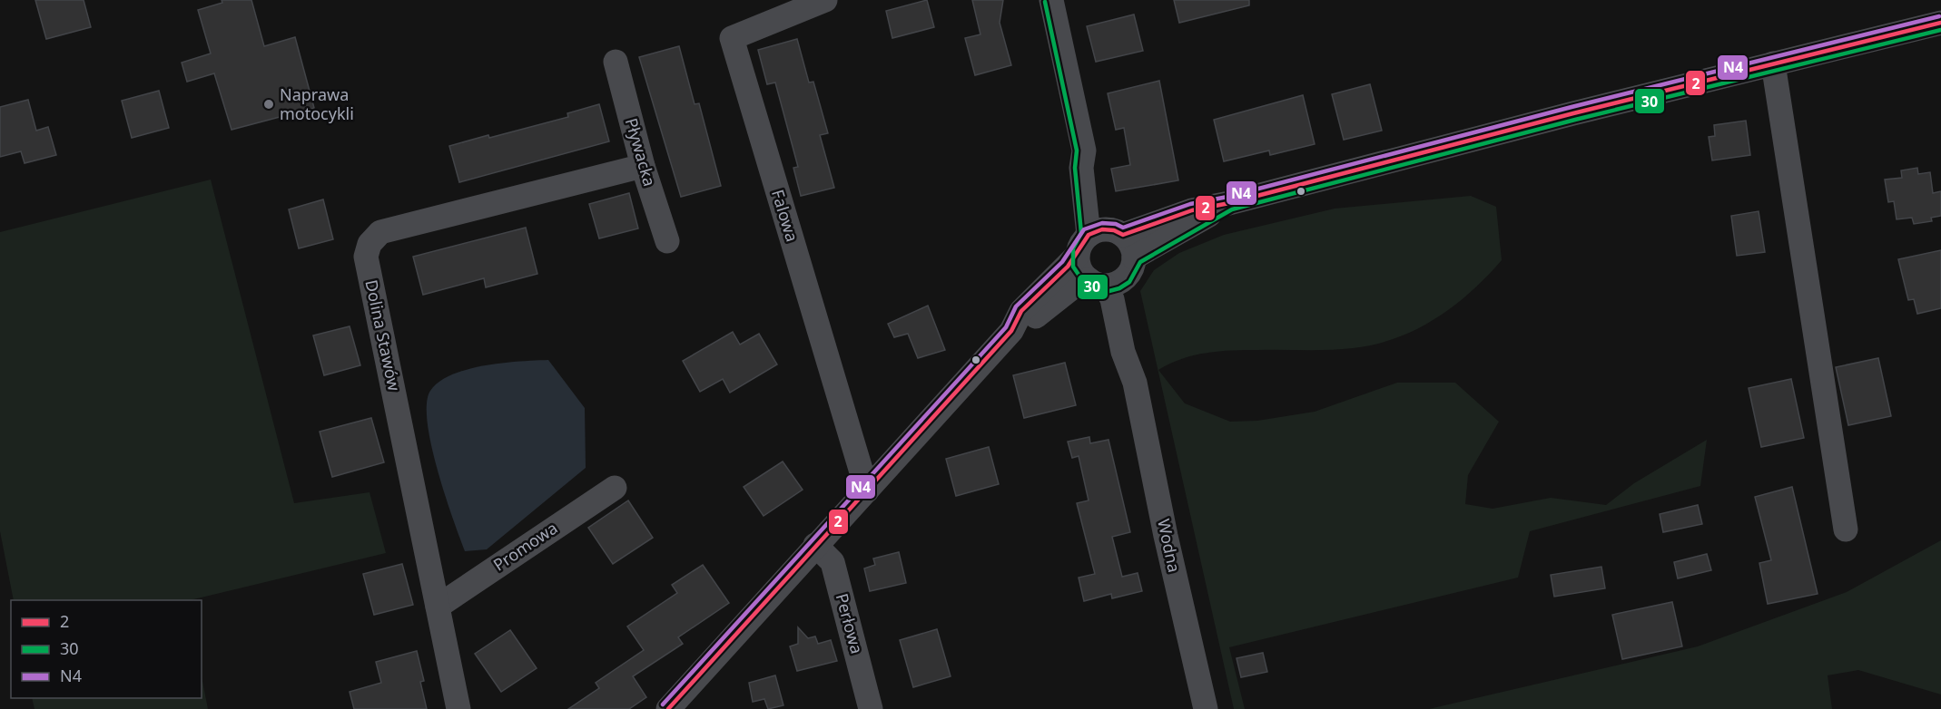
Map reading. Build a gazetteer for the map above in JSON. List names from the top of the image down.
{
  "streets": {
    "street": [
      "Pływacka",
      "Falowa",
      "Dolina Stawów",
      "Wodna",
      "Promowa",
      "Perłowa"
    ]
  },
  "crossings": [
    ["Pływacka", "Dolina Stawów"],
    ["Dolina Stawów", "Promowa"]
  ],
  "places": ["Naprawa motocykli"],
  "lines": ["transit line 30", "transit line N4", "transit line 2"],
  "legend": ["2", "30", "N4"]
}
